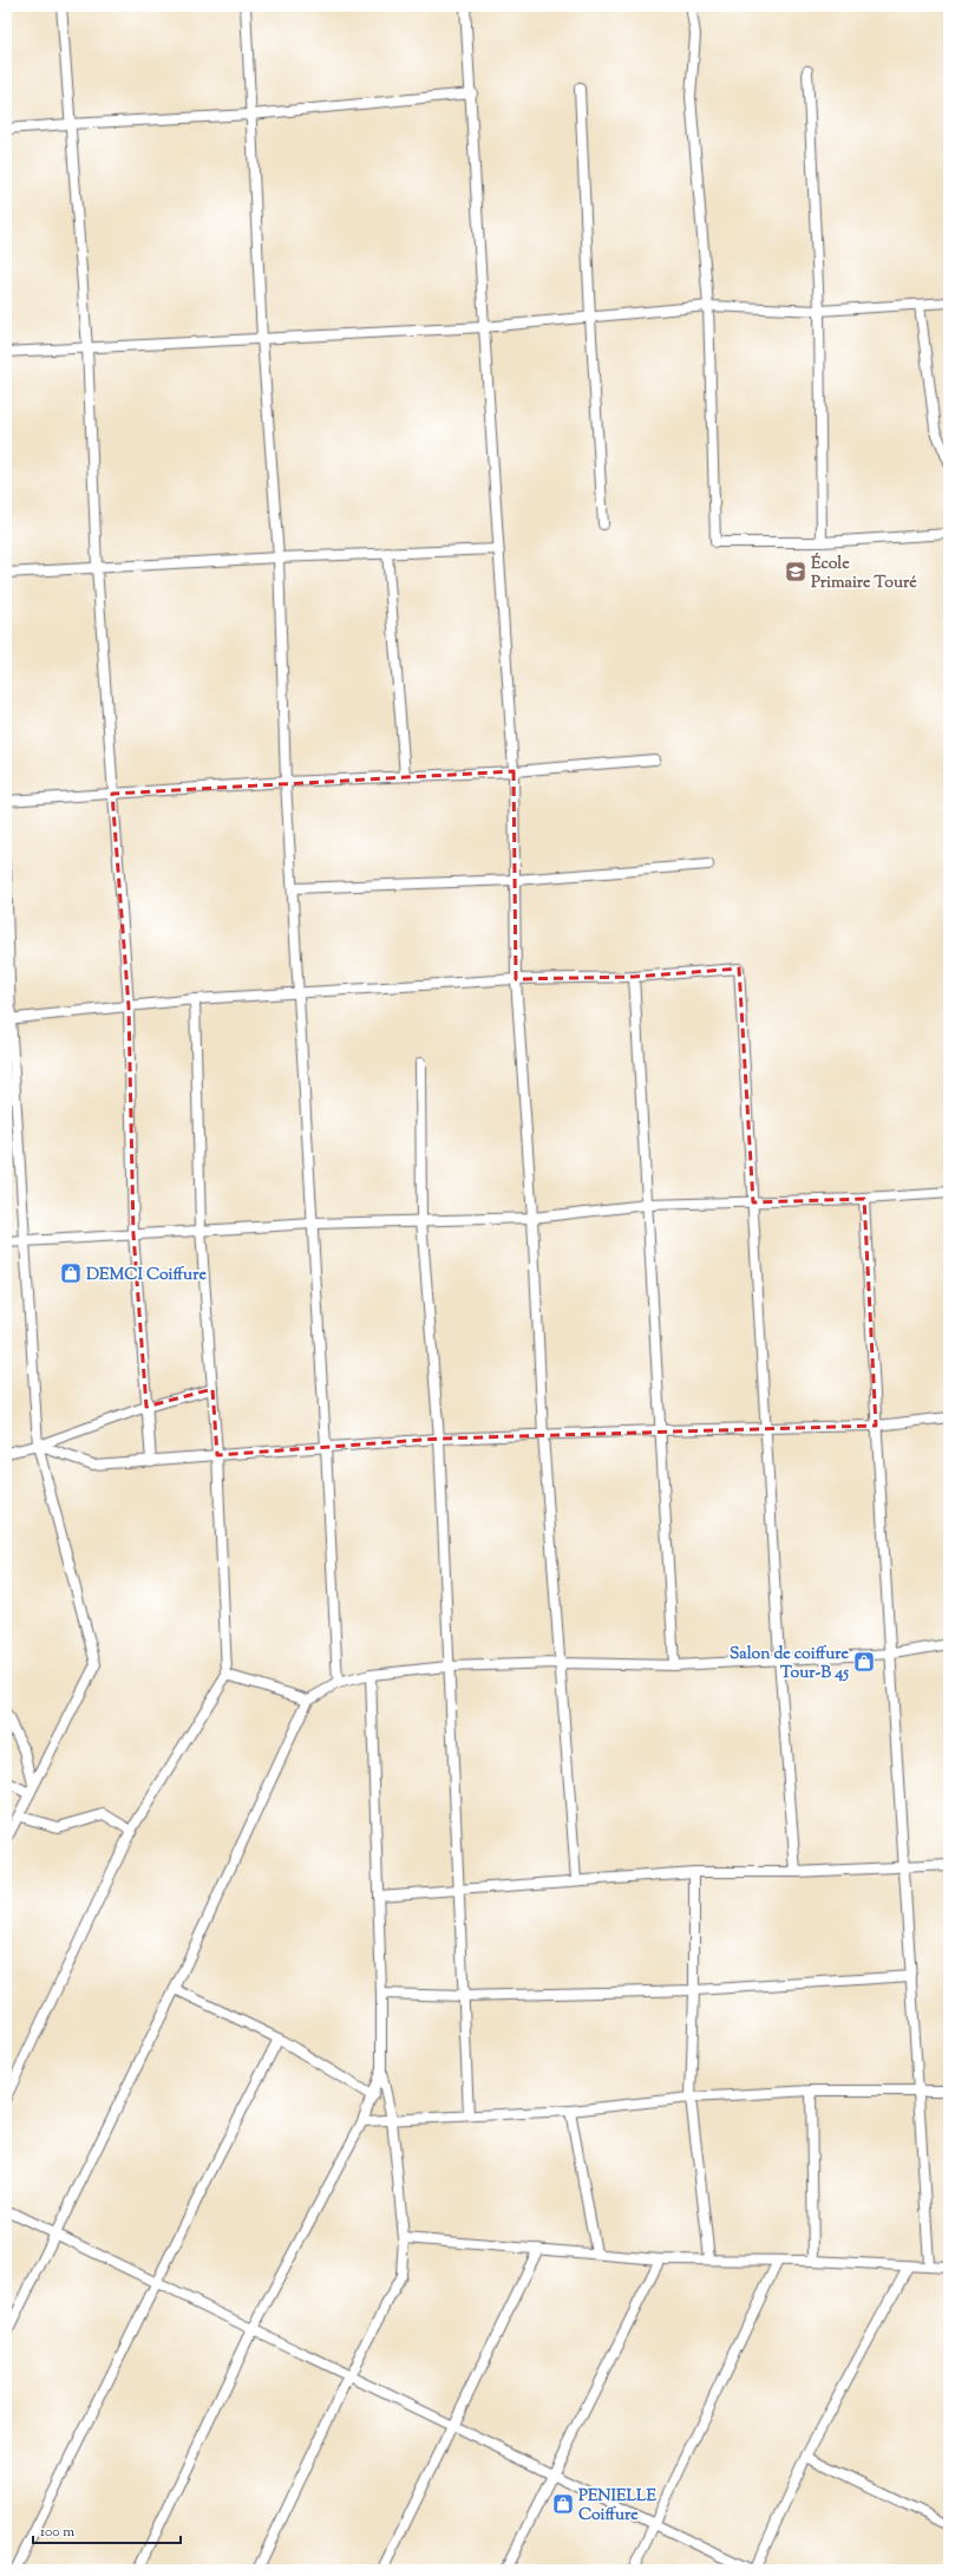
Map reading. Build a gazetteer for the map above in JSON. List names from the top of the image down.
{
  "places": {
    "school or university": ["École Primaire Touré"],
    "shop": ["DEMCI Coiffure", "Salon de coiffure Tour-B 45", "PENIELLE Coiffure"]
  },
  "scale_bar": "100 m"
}
